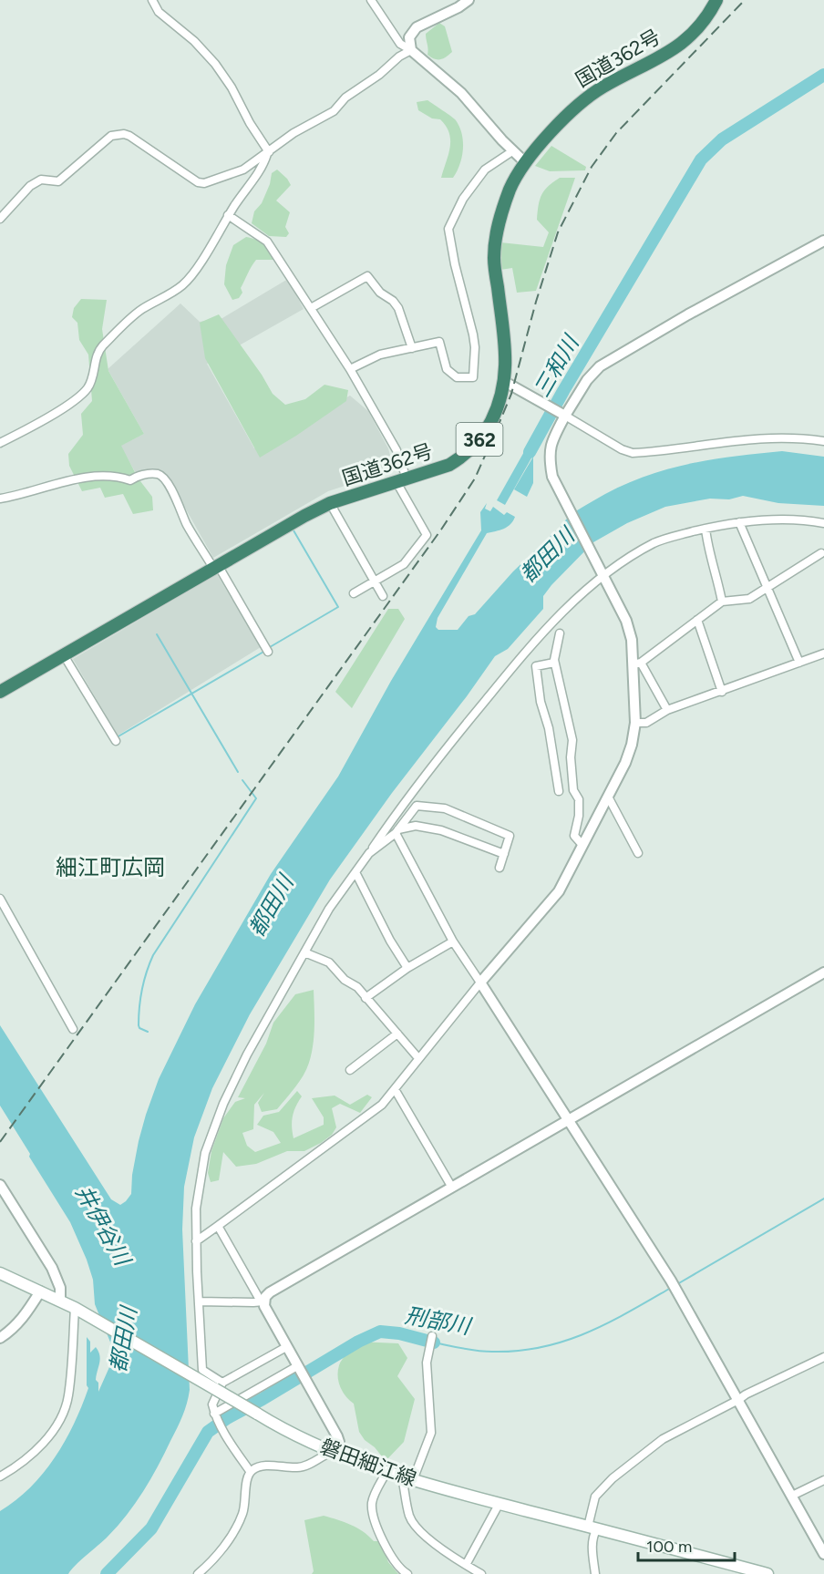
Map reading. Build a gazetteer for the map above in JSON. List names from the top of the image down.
{
  "streets": {
    "highway": ["国道362号", "362"],
    "main road": ["磐田細江線"]
  },
  "districts": ["細江町広岡"],
  "water": [
    "三和川",
    "都田川",
    "井伊谷川",
    "刑部川"
  ],
  "scale_bar": "100 m"
}
